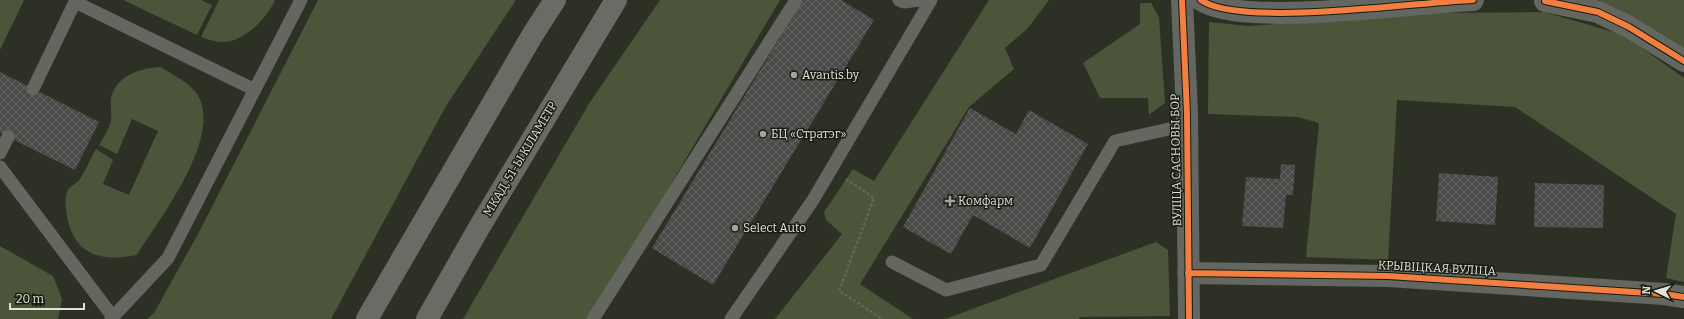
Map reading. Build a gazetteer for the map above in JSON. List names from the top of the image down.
{
  "streets": {
    "highway": ["МКАД, 51-Ы КІЛАМЕТР"],
    "street": ["ВУЛІЦА САСНОВЫ БОР", "КРЫВІЦКАЯ ВУЛІЦА"]
  },
  "crossings": [
    ["ВУЛІЦА САСНОВЫ БОР", "КРЫВІЦКАЯ ВУЛІЦА"]
  ],
  "places": {
    "other": ["Avantis.by", "БЦ «Стратэг»", "Select Auto"],
    "health": ["Комфарм"]
  },
  "scale_bar": "20 m",
  "north": "left"
}
